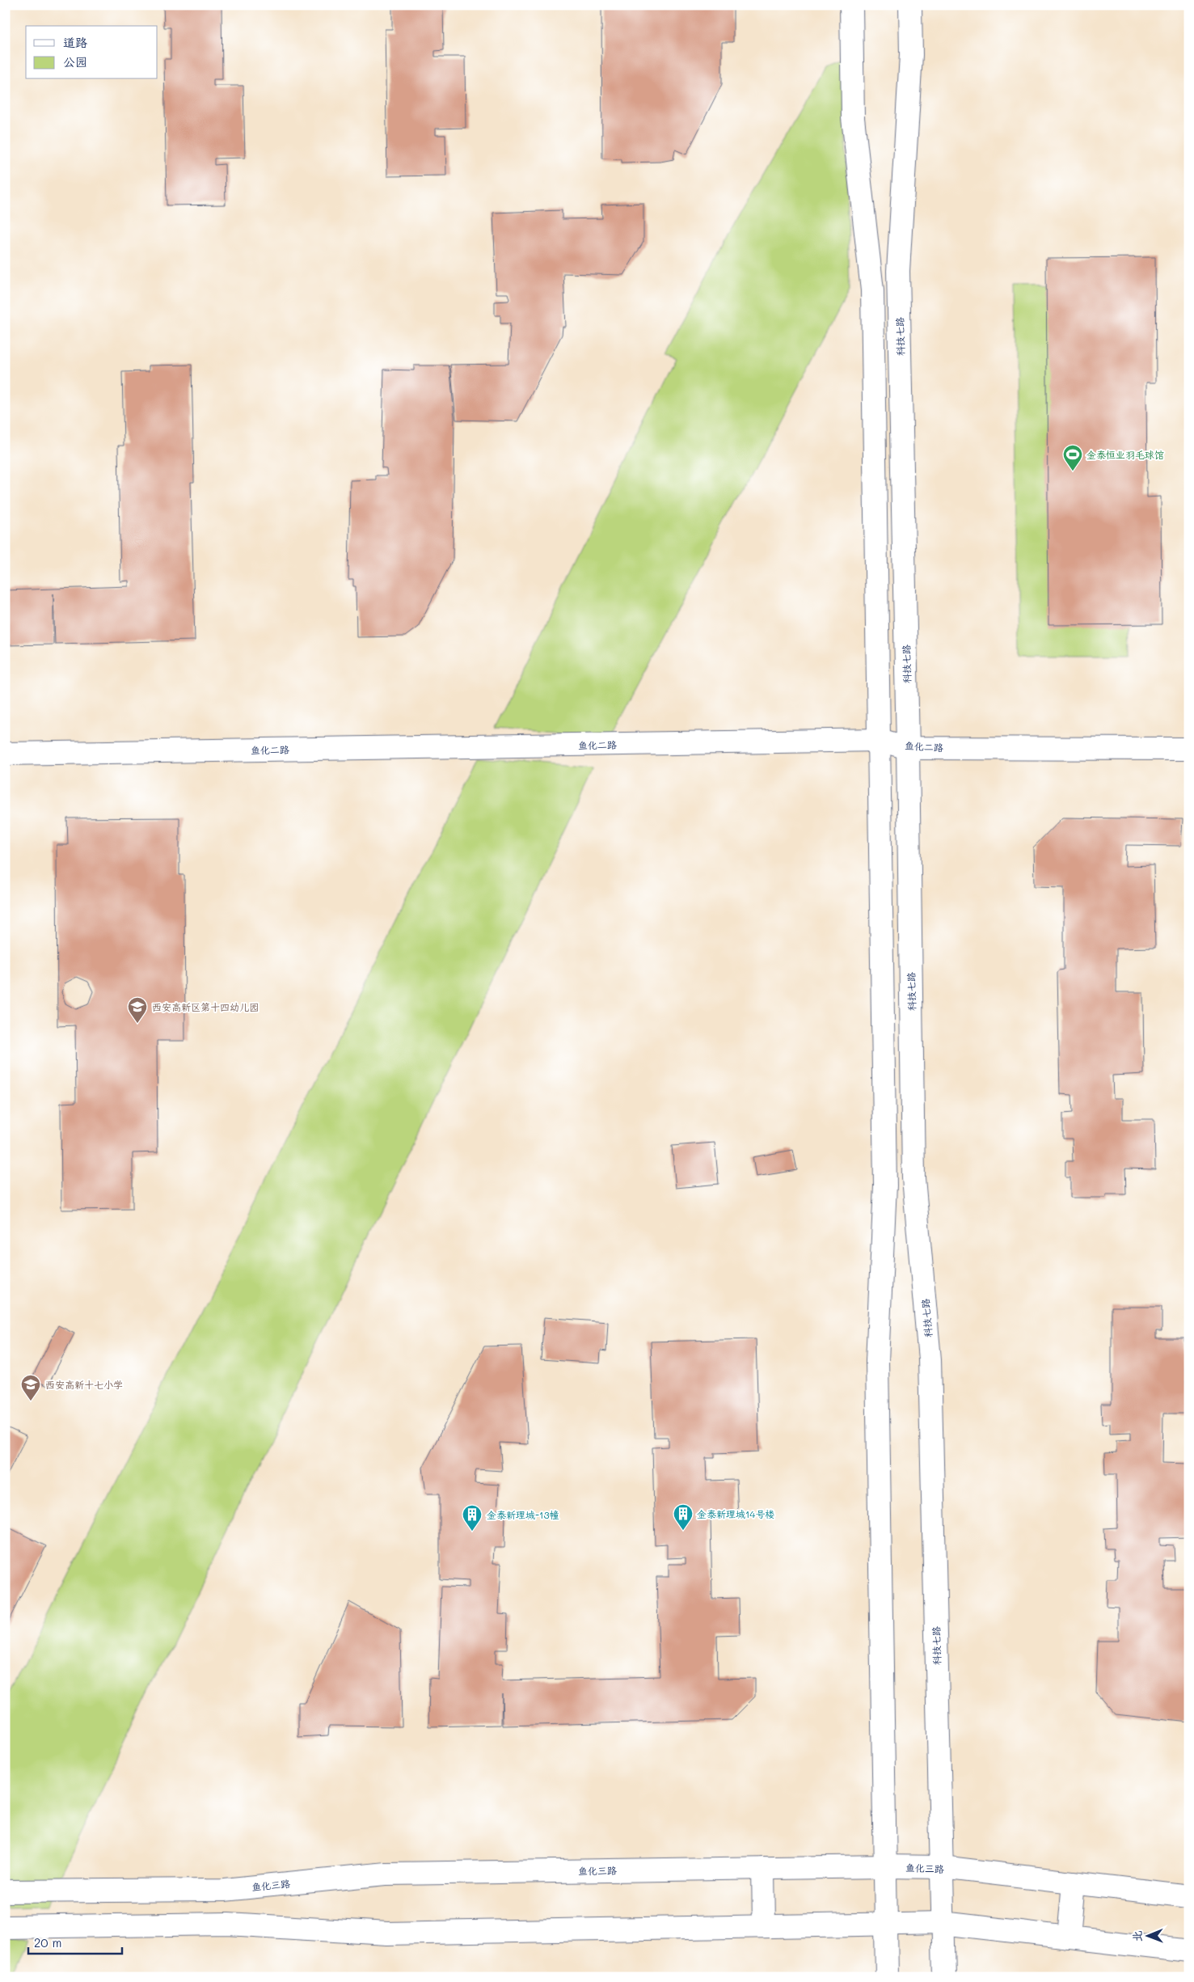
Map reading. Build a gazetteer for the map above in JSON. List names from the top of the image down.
{
  "streets": {
    "street": ["科技七路", "鱼化二路", "鱼化三路"]
  },
  "crossings": [
    ["科技七路", "鱼化二路"],
    ["科技七路", "鱼化三路"]
  ],
  "places": {
    "sports": ["金泰恒业羽毛球馆"],
    "school or university": ["西安高新区第十四幼儿园", "西安高新十七小学"],
    "building": ["金泰新理城14号楼", "金泰新理城-13幢"]
  },
  "legend": ["道路", "公园"],
  "scale_bar": "20 m",
  "north": "left"
}
